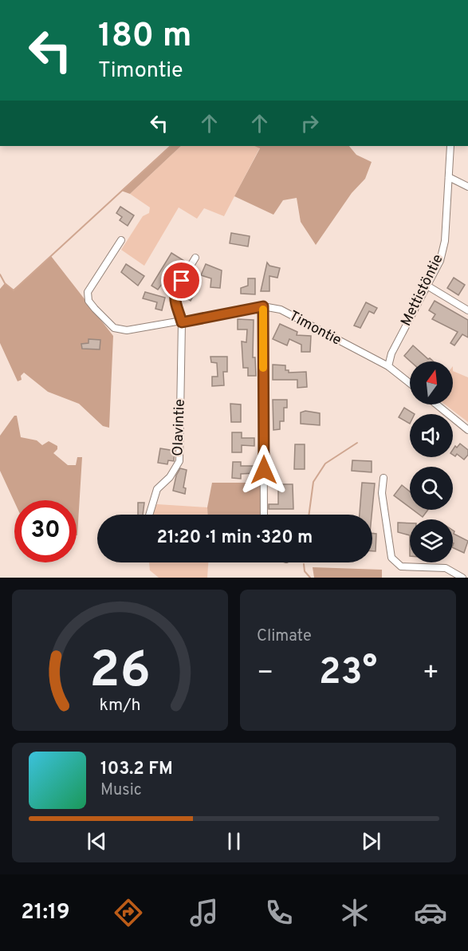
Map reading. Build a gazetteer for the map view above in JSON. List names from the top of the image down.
{
  "streets": {
    "street": ["Mettistöntie", "Timontie", "Olavintie"]
  },
  "crossings": [
    ["Mettistöntie", "Timontie"],
    ["Timontie", "Olavintie"]
  ],
  "north": "top",
  "page": {
    "turn": ["180 m", "Timontie"],
    "limit": "30",
    "trip": "21:20 · 1 min · 320 m",
    "tile": "Climate",
    "heat": ["−", "23°", "+"],
    "song": ["103.2 FM", "Music"],
    "tabs": "21:19",
    "gauge": ["26", "km/h"]
  }
}
